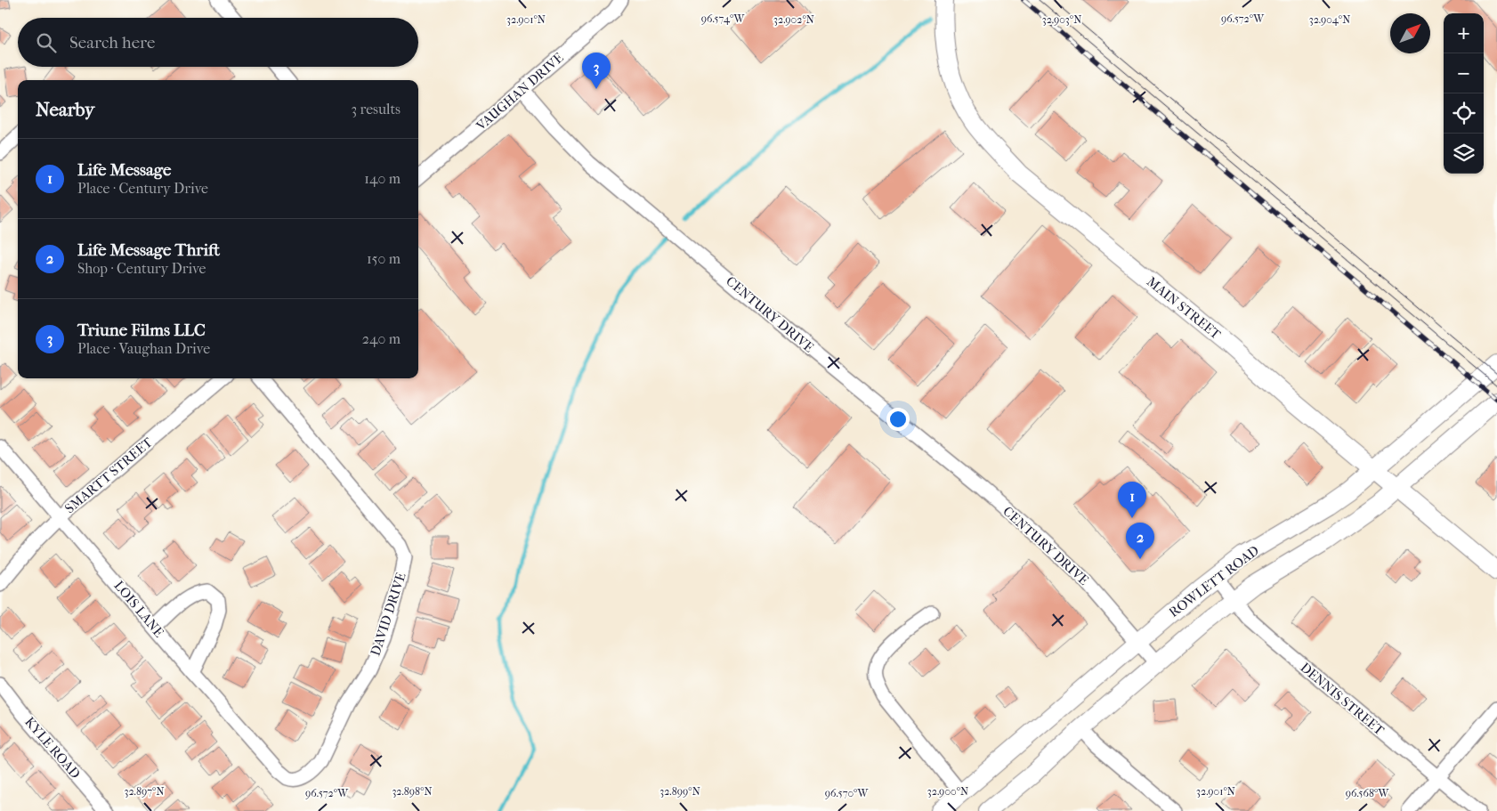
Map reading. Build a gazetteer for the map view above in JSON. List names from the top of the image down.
{
  "streets": {
    "main road": ["MAIN STREET", "ROWLETT ROAD"],
    "street": [
      "VAUGHAN DRIVE",
      "CENTURY DRIVE",
      "SMARTT STREET",
      "LOIS LANE",
      "DAVID DRIVE",
      "DENNIS STREET",
      "KYLE ROAD"
    ]
  },
  "crossings": [
    ["VAUGHAN DRIVE", "CENTURY DRIVE"],
    ["MAIN STREET", "ROWLETT ROAD"],
    ["CENTURY DRIVE", "ROWLETT ROAD"],
    ["SMARTT STREET", "LOIS LANE"],
    ["ROWLETT ROAD", "DENNIS STREET"],
    ["LOIS LANE", "DAVID DRIVE"]
  ],
  "north": "top right",
  "page": {
    "map_buttons": ["+", "−"],
    "search": "Search here",
    "pins": ["3", "1", "2"],
    "heading": ["Nearby", "3 results"],
    "list": [
      {
        "mark": "1",
        "name": "Life Message",
        "note": "Place · Century Drive",
        "value": "140 m"
      },
      {
        "mark": "2",
        "name": "Life Message Thrift",
        "note": "Shop · Century Drive",
        "value": "150 m"
      },
      {
        "mark": "3",
        "name": "Triune Films LLC",
        "note": "Place · Vaughan Drive",
        "value": "240 m"
      }
    ]
  },
  "coordinates": [
    "96.574°W",
    "96.572°W",
    "32.901°N",
    "32.902°N",
    "32.903°N",
    "32.904°N",
    "32.897°N",
    "32.898°N",
    "32.899°N",
    "32.900°N",
    "96.570°W",
    "96.568°W"
  ]
}
